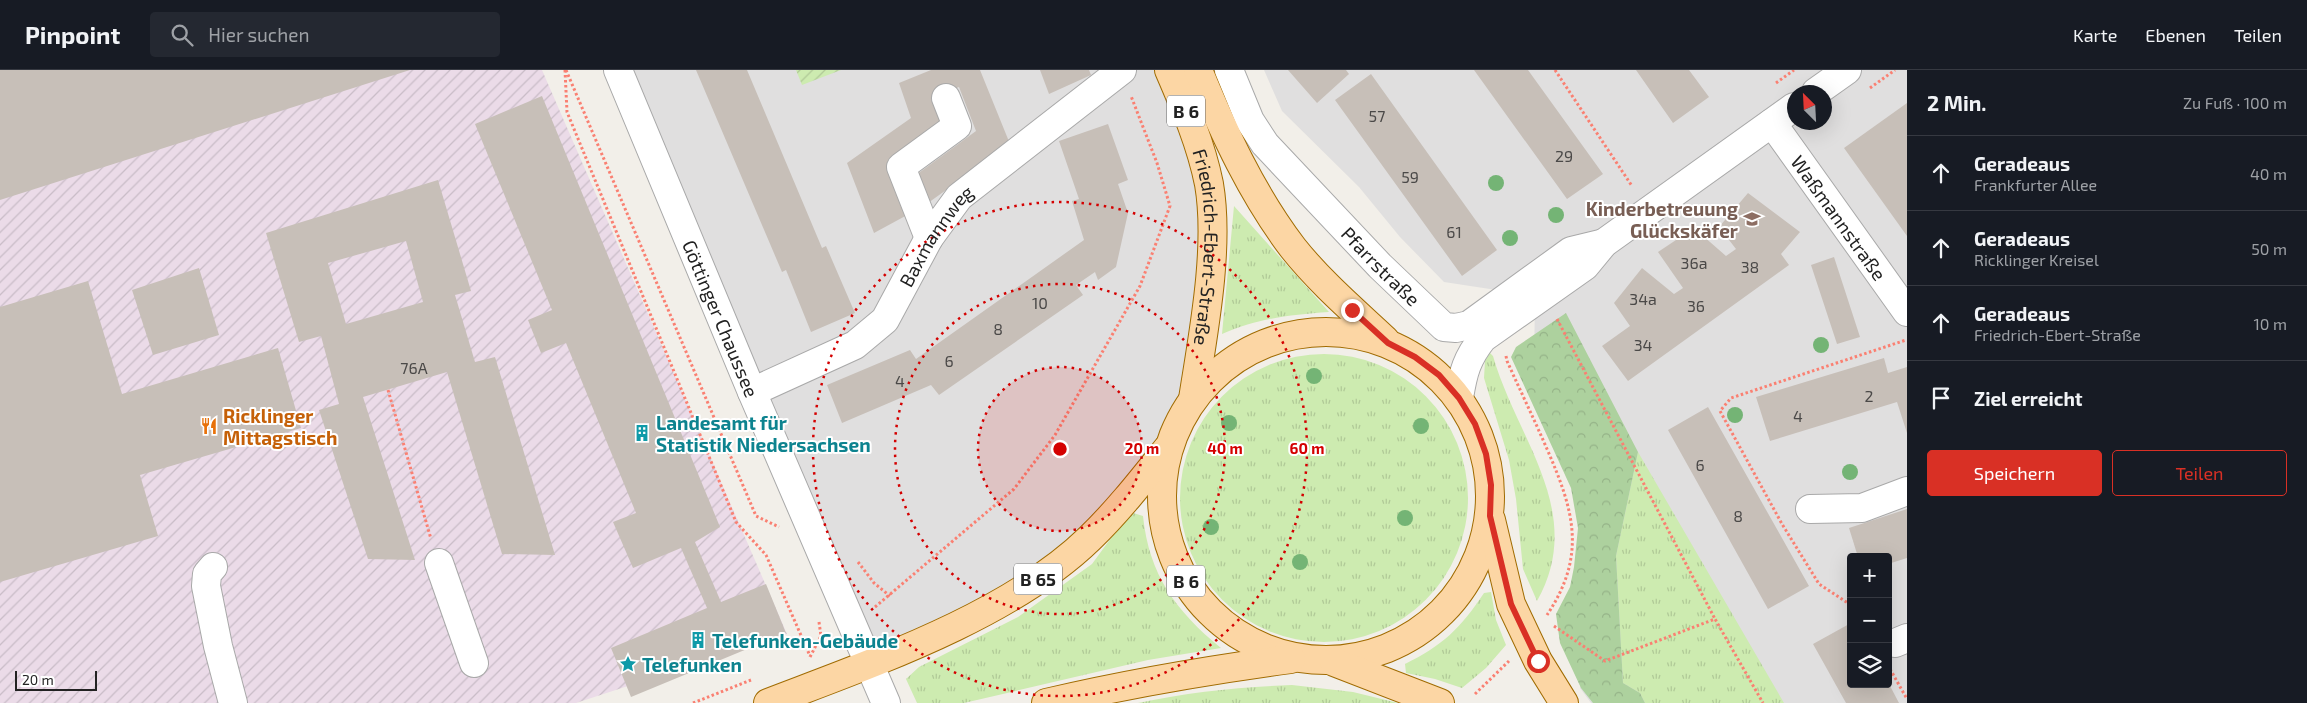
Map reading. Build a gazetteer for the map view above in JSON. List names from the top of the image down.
{
  "streets": {
    "main road": ["B 6", "Friedrich-Ebert-Straße", "B 65"],
    "street": [
      "Waßmannstraße",
      "Baxmannweg",
      "Pfarrstraße",
      "Göttinger Chaussee"
    ]
  },
  "crossings": [
    ["B 6", "Friedrich-Ebert-Straße"],
    ["B 6", "Pfarrstraße"],
    ["B 6", "B 65"],
    ["Waßmannstraße", "Pfarrstraße"],
    ["Baxmannweg", "Göttinger Chaussee"],
    ["Friedrich-Ebert-Straße", "Pfarrstraße"],
    ["Göttinger Chaussee", "B 65"]
  ],
  "places": {
    "school or university": ["Kinderbetreuung Glückskäfer"],
    "restaurant": ["Ricklinger Mittagstisch"],
    "building": ["Landesamt für Statistik Niedersachsen", "Telefunken-Gebäude"],
    "place": ["Telefunken"]
  },
  "house_numbers": [
    "57",
    "29",
    "59",
    "61",
    "36a",
    "38",
    "34a",
    "10",
    "36",
    "8",
    "34",
    "6",
    "76A",
    "4",
    "2",
    "4",
    "6",
    "8"
  ],
  "scale_bar": "20 m",
  "north": "top left",
  "page": {
    "header": "Pinpoint",
    "search": "Hier suchen",
    "nav": ["Karte", "Ebenen", "Teilen"],
    "heading": ["2 Min.", "Zu Fuß · 100 m"],
    "list": [
      ["Geradeaus", "Frankfurter Allee", "40 m"],
      ["Geradeaus", "Ricklinger Kreisel", "50 m"],
      ["Geradeaus", "Friedrich-Ebert-Straße", "10 m"],
      "Ziel erreicht"
    ],
    "buttons": ["Speichern", "Teilen"],
    "map_buttons": ["+", "−"],
    "scale": "20 m"
  },
  "rings": ["20 m", "40 m", "60 m"]
}
